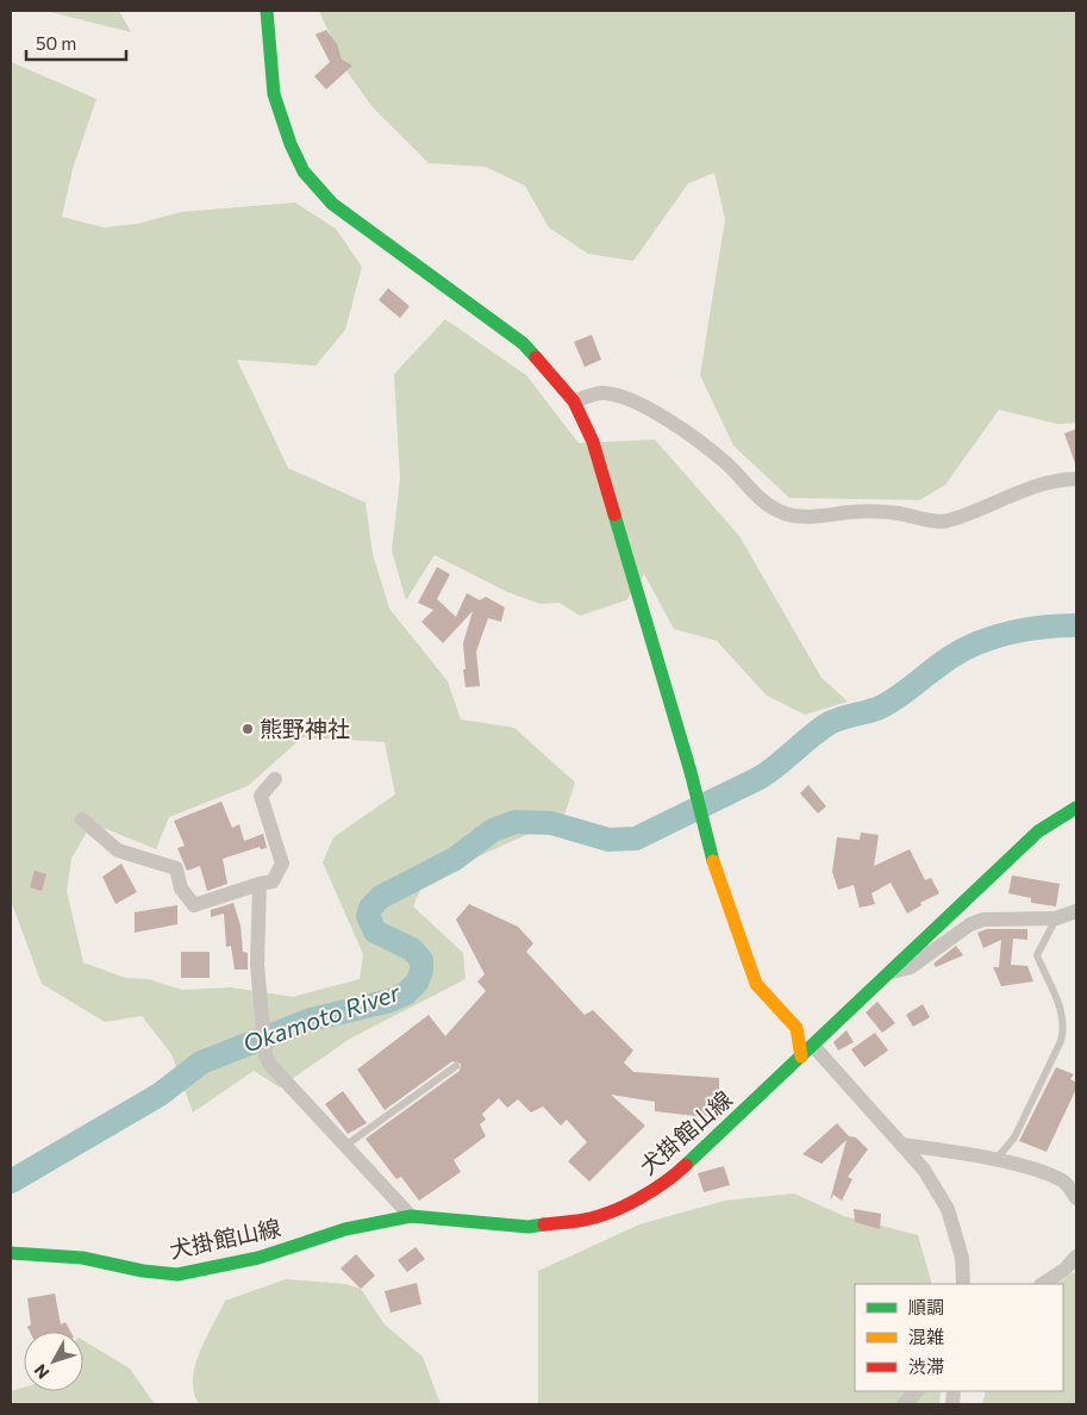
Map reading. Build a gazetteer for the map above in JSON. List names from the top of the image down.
{
  "streets": {
    "main road": ["犬掛館山線"]
  },
  "water": ["Okamoto River"],
  "places": ["熊野神社"],
  "legend": ["順調", "混雑", "渋滞"],
  "scale_bar": "50 m",
  "north": "bottom left"
}
